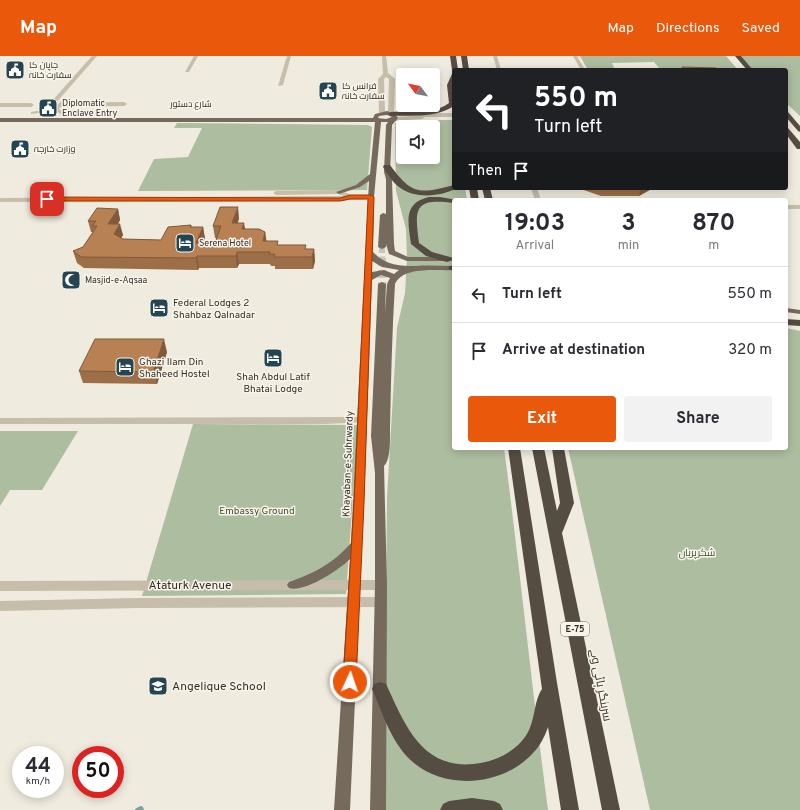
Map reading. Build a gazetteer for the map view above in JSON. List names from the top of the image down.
{
  "streets": {
    "highway": ["E-75", "سرینگر ہائی وے"],
    "main road": ["شارع دستور", "Khayaban-e-Suhrwardy"],
    "street": ["Ataturk Avenue"]
  },
  "crossings": [
    ["شارع دستور", "Khayaban-e-Suhrwardy"],
    ["Khayaban-e-Suhrwardy", "Ataturk Avenue"]
  ],
  "parks": ["Embassy Ground", "شکرپریاں"],
  "places": {
    "public building": [
      "جاپان کا سفارت خانہ",
      "فرانس کا سفارت خانہ",
      "Diplomatic Enclave Entry",
      "وزارت خارجہ"
    ],
    "hotel": [
      "Serena Hotel",
      "Federal Lodges 2 Shahbaz Qalnadar",
      "Shah Abdul Latif Bhatai Lodge",
      "Ghazi Ilam Din Shaheed Hostel"
    ],
    "mosque": ["Masjid-e-Aqsaa"],
    "school or university": ["Angelique School"]
  },
  "north": "top left",
  "page": {
    "header": "Map",
    "nav": ["Map", "Directions", "Saved"],
    "turn": ["550 m", "Turn left"],
    "then": "Then",
    "eta": [
      "19:03",
      "Arrival",
      "3",
      "min",
      "870",
      "m"
    ],
    "list": [
      {
        "name": "Turn left",
        "value": "550 m"
      },
      {
        "name": "Arrive at destination",
        "value": "320 m"
      }
    ],
    "buttons": ["Exit", "Share"],
    "speed": "44 km/h",
    "limit": "50"
  }
}
